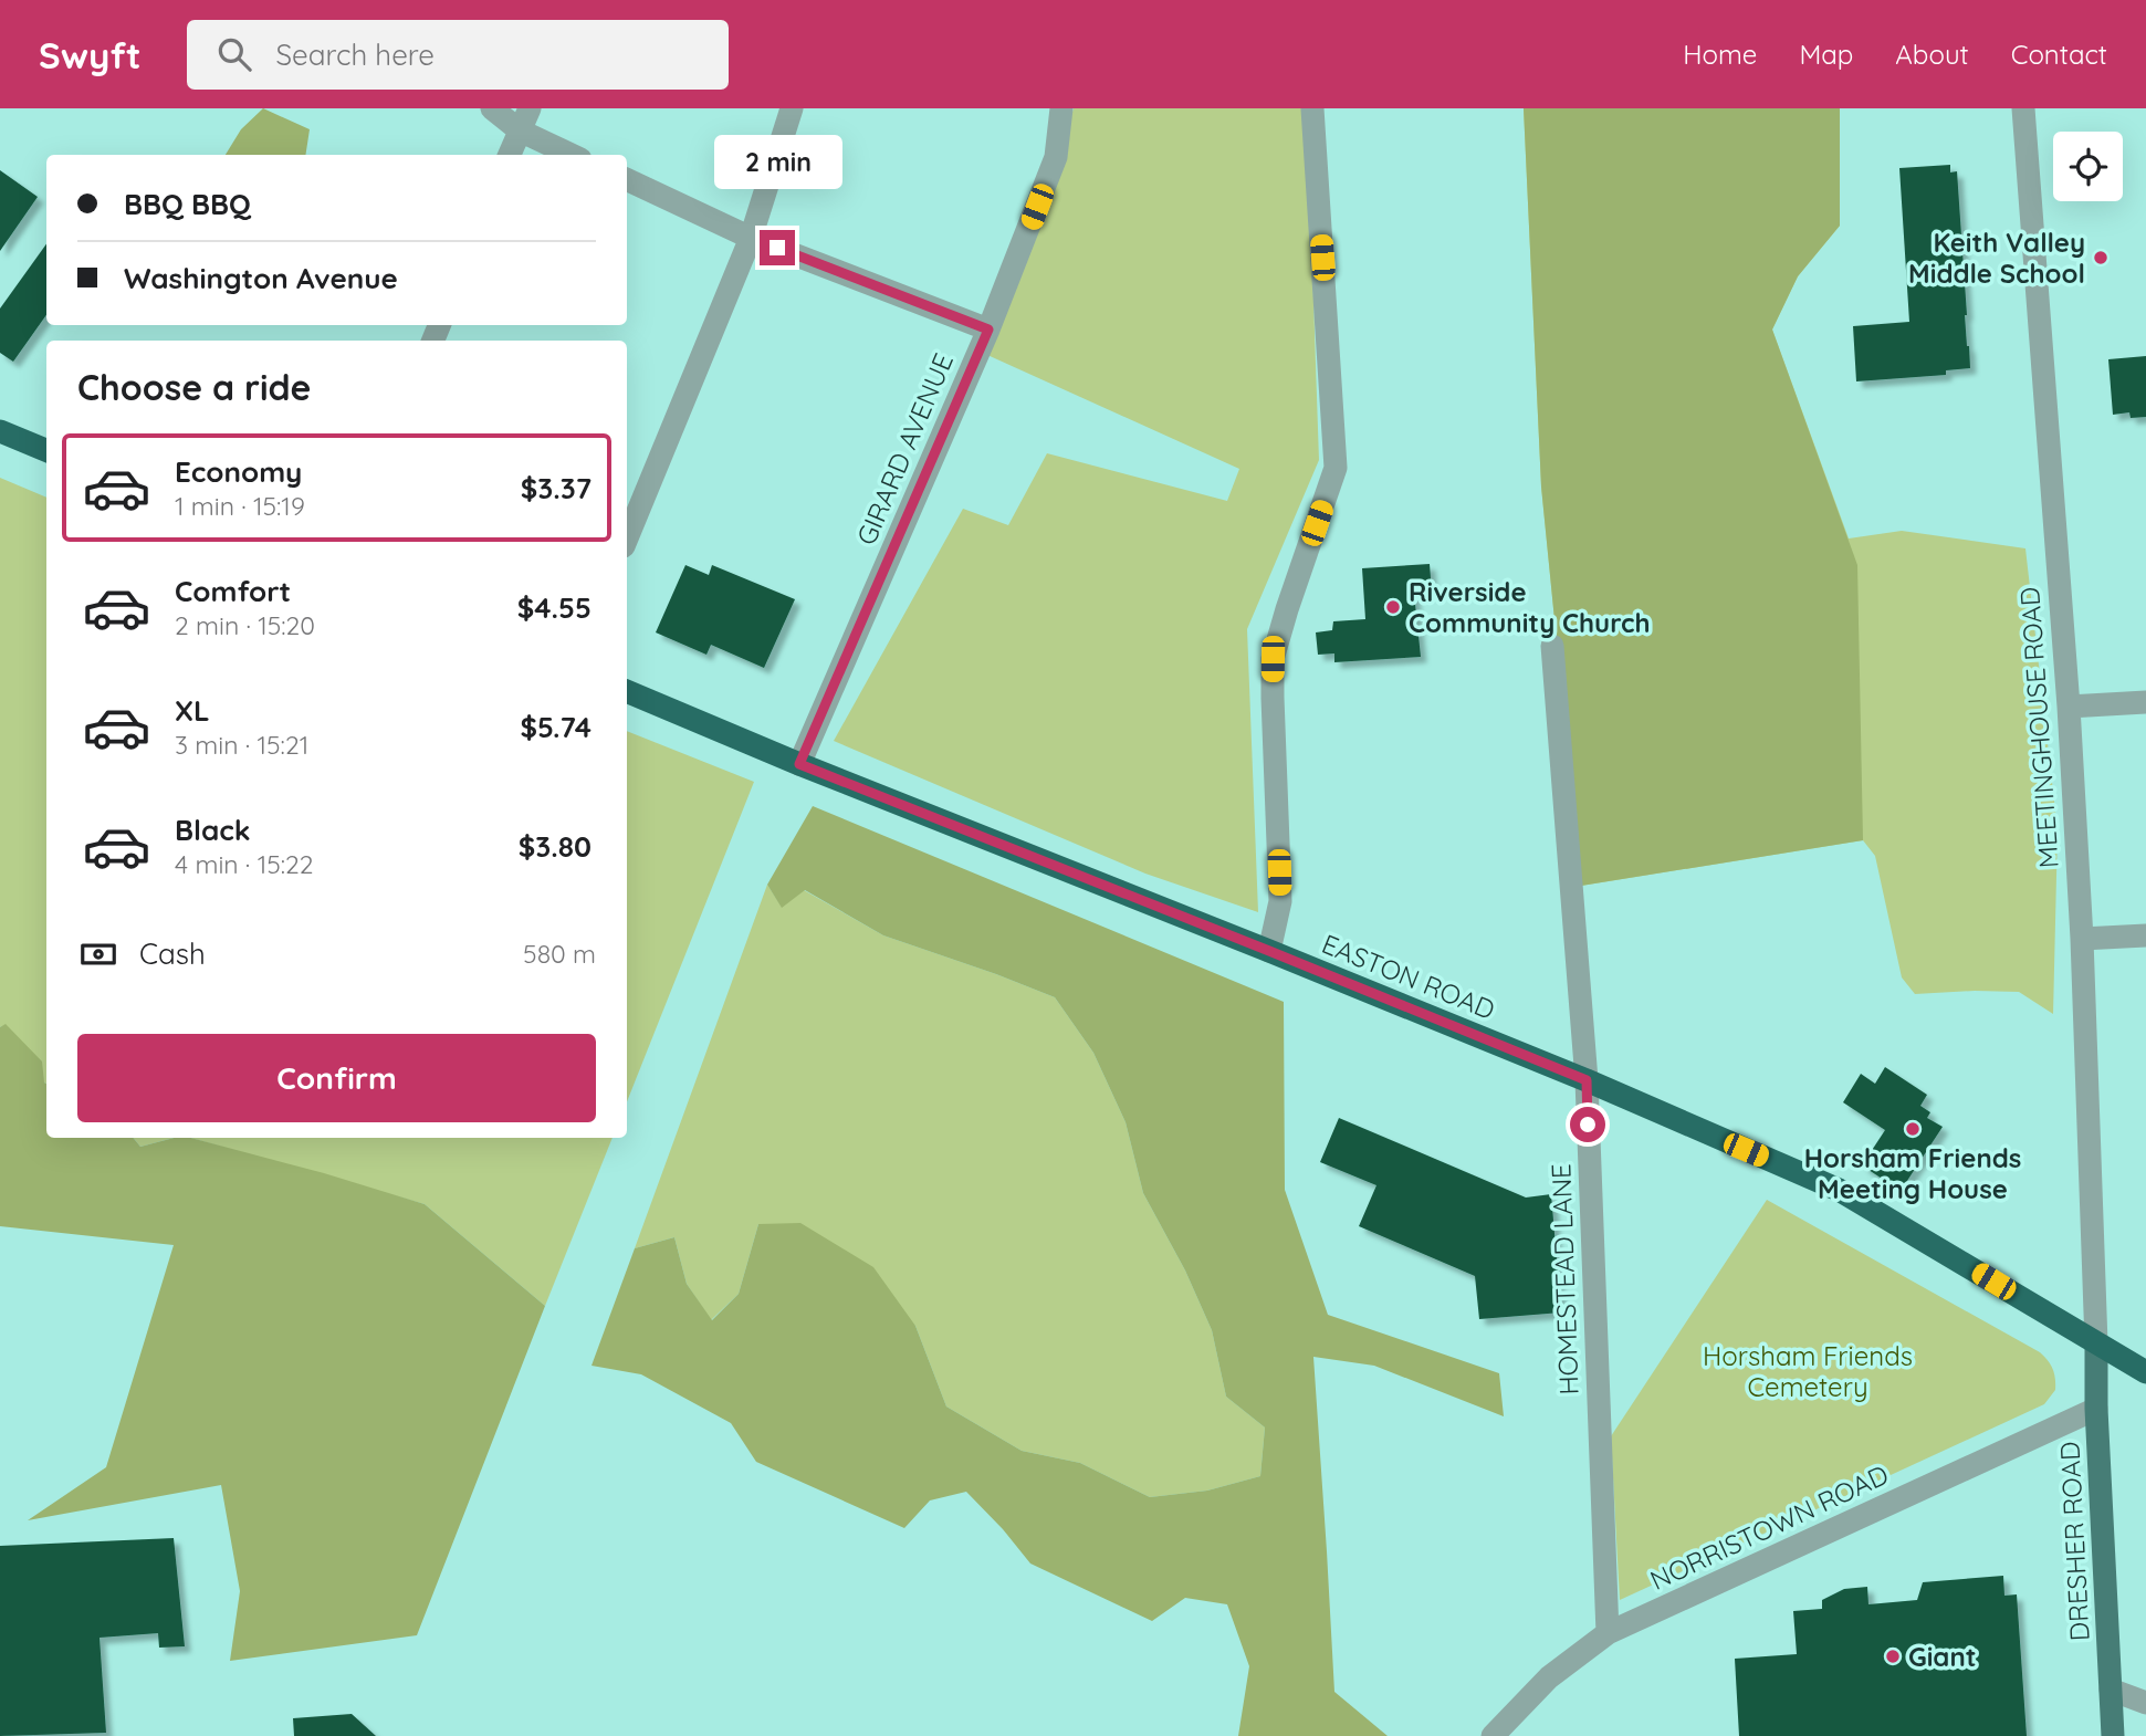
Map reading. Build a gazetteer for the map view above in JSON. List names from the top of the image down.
{
  "streets": {
    "highway": ["EASTON ROAD"],
    "main road": ["DRESHER ROAD"],
    "street": [
      "GIRARD AVENUE",
      "MEETINGHOUSE ROAD",
      "HOMESTEAD LANE",
      "NORRISTOWN ROAD"
    ]
  },
  "crossings": [
    ["GIRARD AVENUE", "EASTON ROAD"],
    ["MEETINGHOUSE ROAD", "EASTON ROAD"],
    ["MEETINGHOUSE ROAD", "DRESHER ROAD"],
    ["EASTON ROAD", "HOMESTEAD LANE"],
    ["EASTON ROAD", "DRESHER ROAD"],
    ["HOMESTEAD LANE", "NORRISTOWN ROAD"],
    ["NORRISTOWN ROAD", "DRESHER ROAD"]
  ],
  "parks": ["Horsham Friends Cemetery"],
  "places": [
    "Keith Valley Middle School",
    "Riverside Community Church",
    "Horsham Friends Meeting House",
    "Giant"
  ],
  "page": {
    "header": "Swyft",
    "search": "Search here",
    "nav": [
      "Home",
      "Map",
      "About",
      "Contact"
    ],
    "bubble": "2 min",
    "banner": ["BBQ BBQ", "Washington Avenue"],
    "heading": "Choose a ride",
    "list": [
      {
        "name": "Economy",
        "note": "1 min · 15:19",
        "value": "$3.37"
      },
      {
        "name": "Comfort",
        "note": "2 min · 15:20",
        "value": "$4.55"
      },
      {
        "name": "XL",
        "note": "3 min · 15:21",
        "value": "$5.74"
      },
      {
        "name": "Black",
        "note": "4 min · 15:22",
        "value": "$3.80"
      }
    ],
    "pay": ["Cash", "580 m"],
    "buttons": "Confirm"
  }
}
